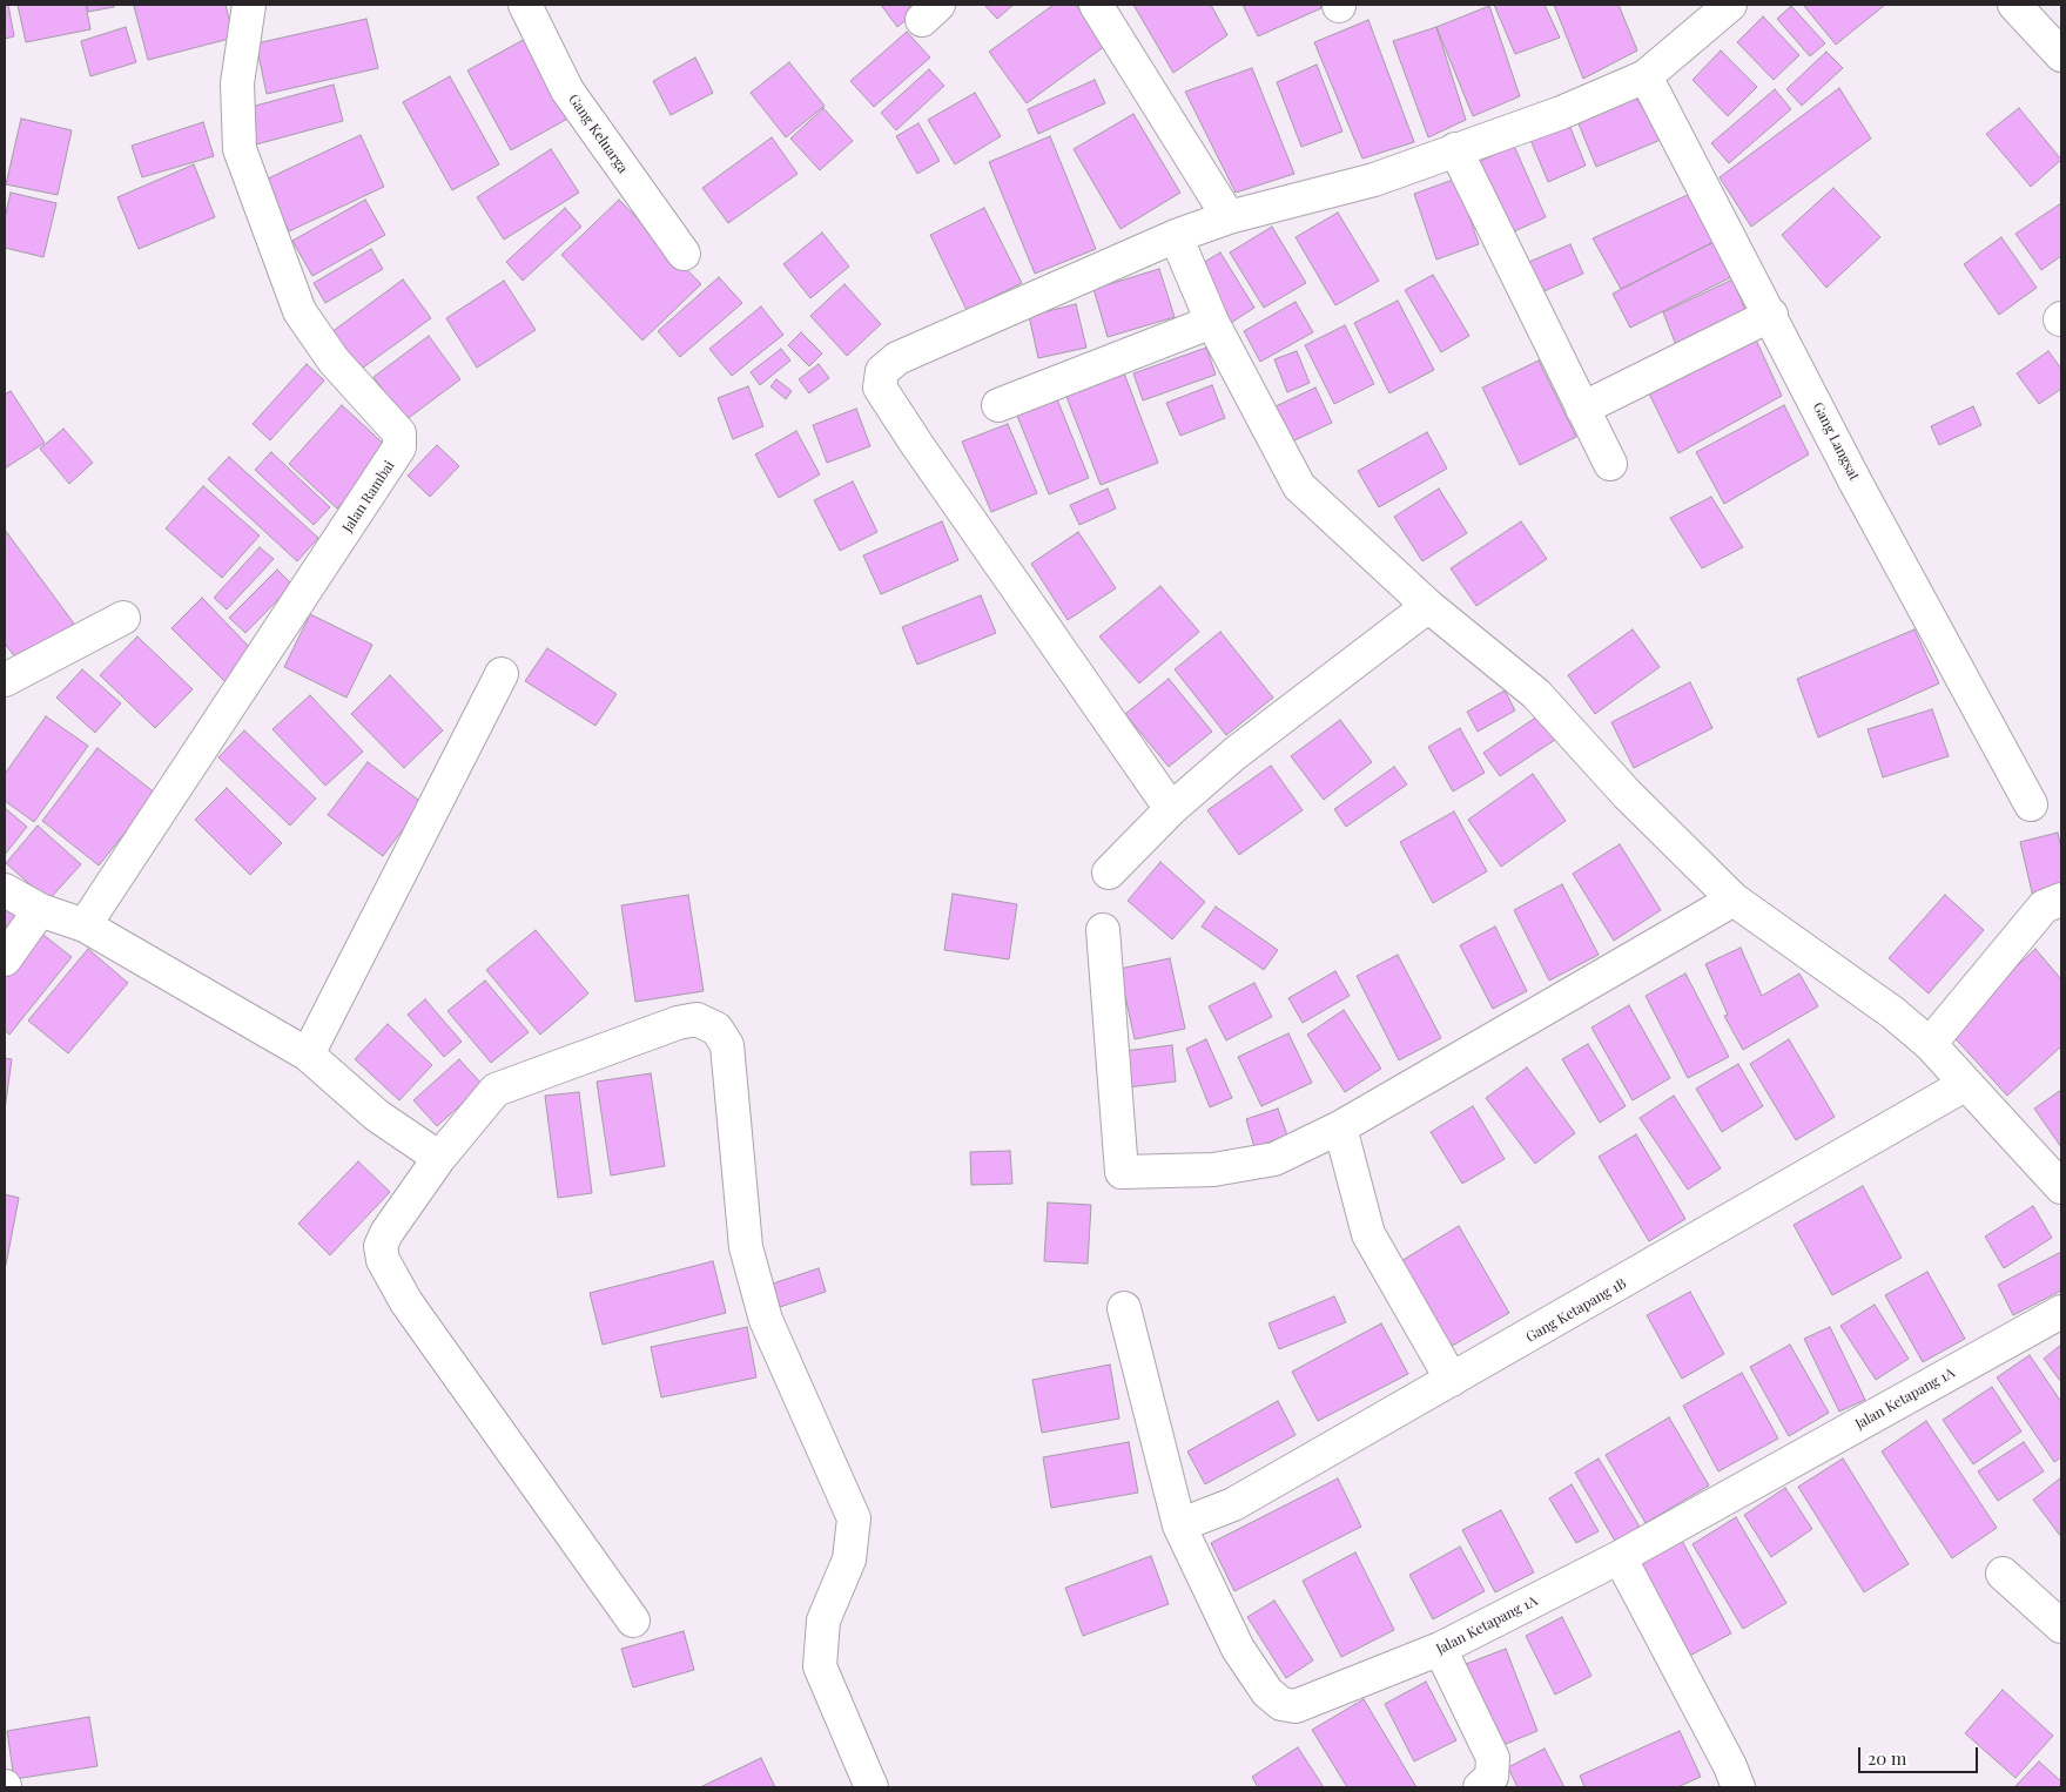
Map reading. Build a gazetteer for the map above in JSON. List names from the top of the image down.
{
  "streets": {
    "street": [
      "Gang Keluarga",
      "Gang Langsat",
      "Jalan Rambai",
      "Gang Ketapang 1B",
      "Jalan Ketapang 1A"
    ]
  },
  "crossings": [
    ["Gang Ketapang 1B", "Jalan Ketapang 1A"]
  ],
  "scale_bar": "20 m"
}
